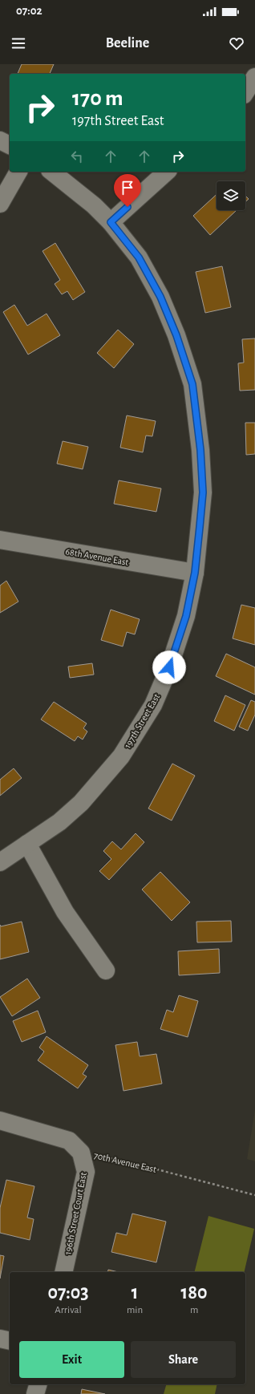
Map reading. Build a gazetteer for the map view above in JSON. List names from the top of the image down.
{
  "streets": {
    "street": [
      "68th Avenue East",
      "197th Street East",
      "70th Avenue East",
      "196th Street Court East"
    ]
  },
  "crossings": [
    ["68th Avenue East", "197th Street East"],
    ["70th Avenue East", "196th Street Court East"]
  ],
  "page": {
    "status": "07:02",
    "header": "Beeline",
    "turn": ["170 m", "197th Street East"],
    "eta": [
      "07:03",
      "Arrival",
      "1",
      "min",
      "180",
      "m"
    ],
    "buttons": ["Exit", "Share"]
  }
}
